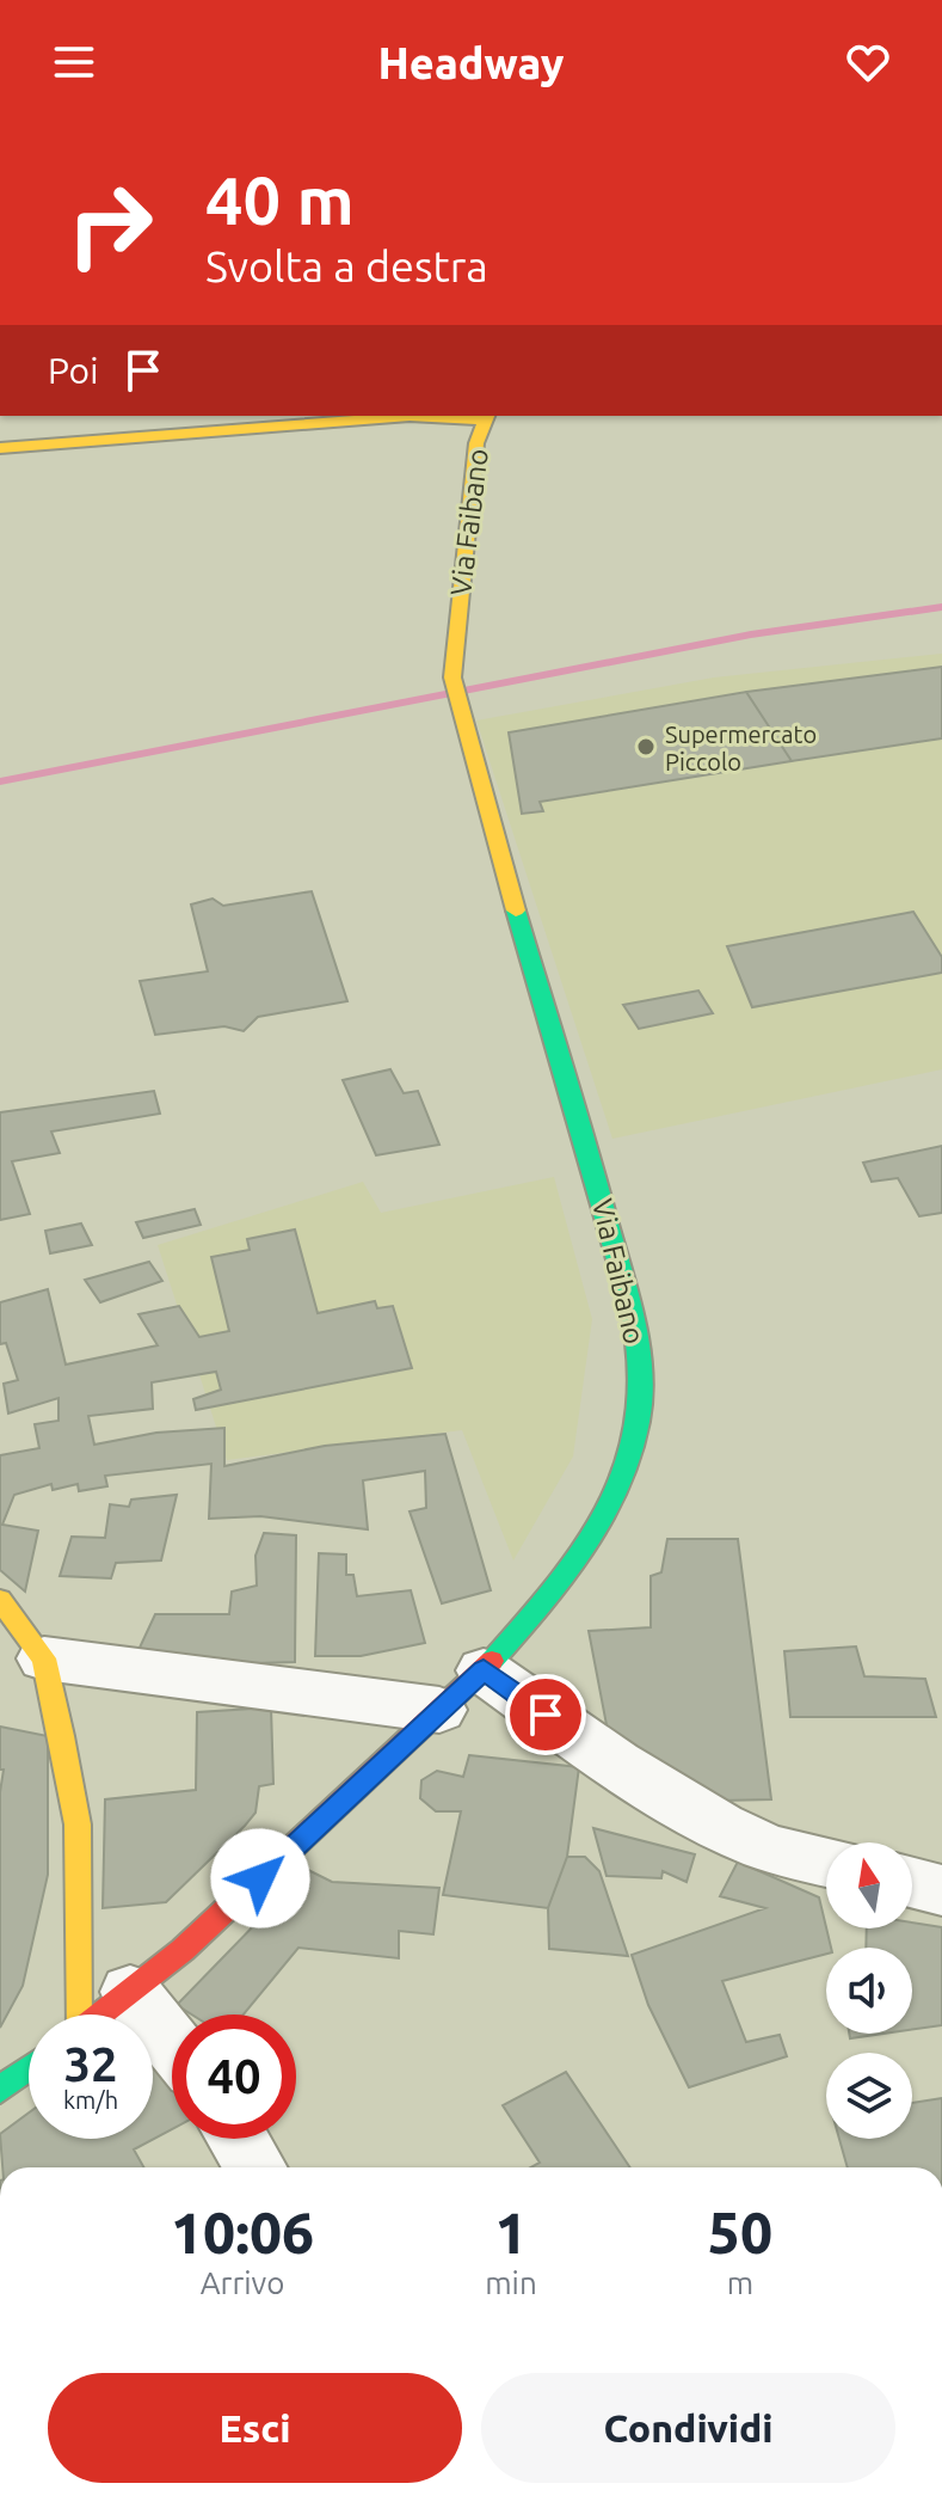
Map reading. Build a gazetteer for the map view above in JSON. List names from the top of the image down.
{
  "streets": {
    "street": ["Via Faibano"]
  },
  "places": ["Supermercato Piccolo"],
  "north": "top",
  "page": {
    "header": "Headway",
    "turn": ["40 m", "Svolta a destra"],
    "then": "Poi",
    "speed": "32 km/h",
    "limit": "40",
    "eta": [
      "10:06",
      "Arrivo",
      "1",
      "min",
      "50",
      "m"
    ],
    "buttons": ["Esci", "Condividi"]
  }
}
